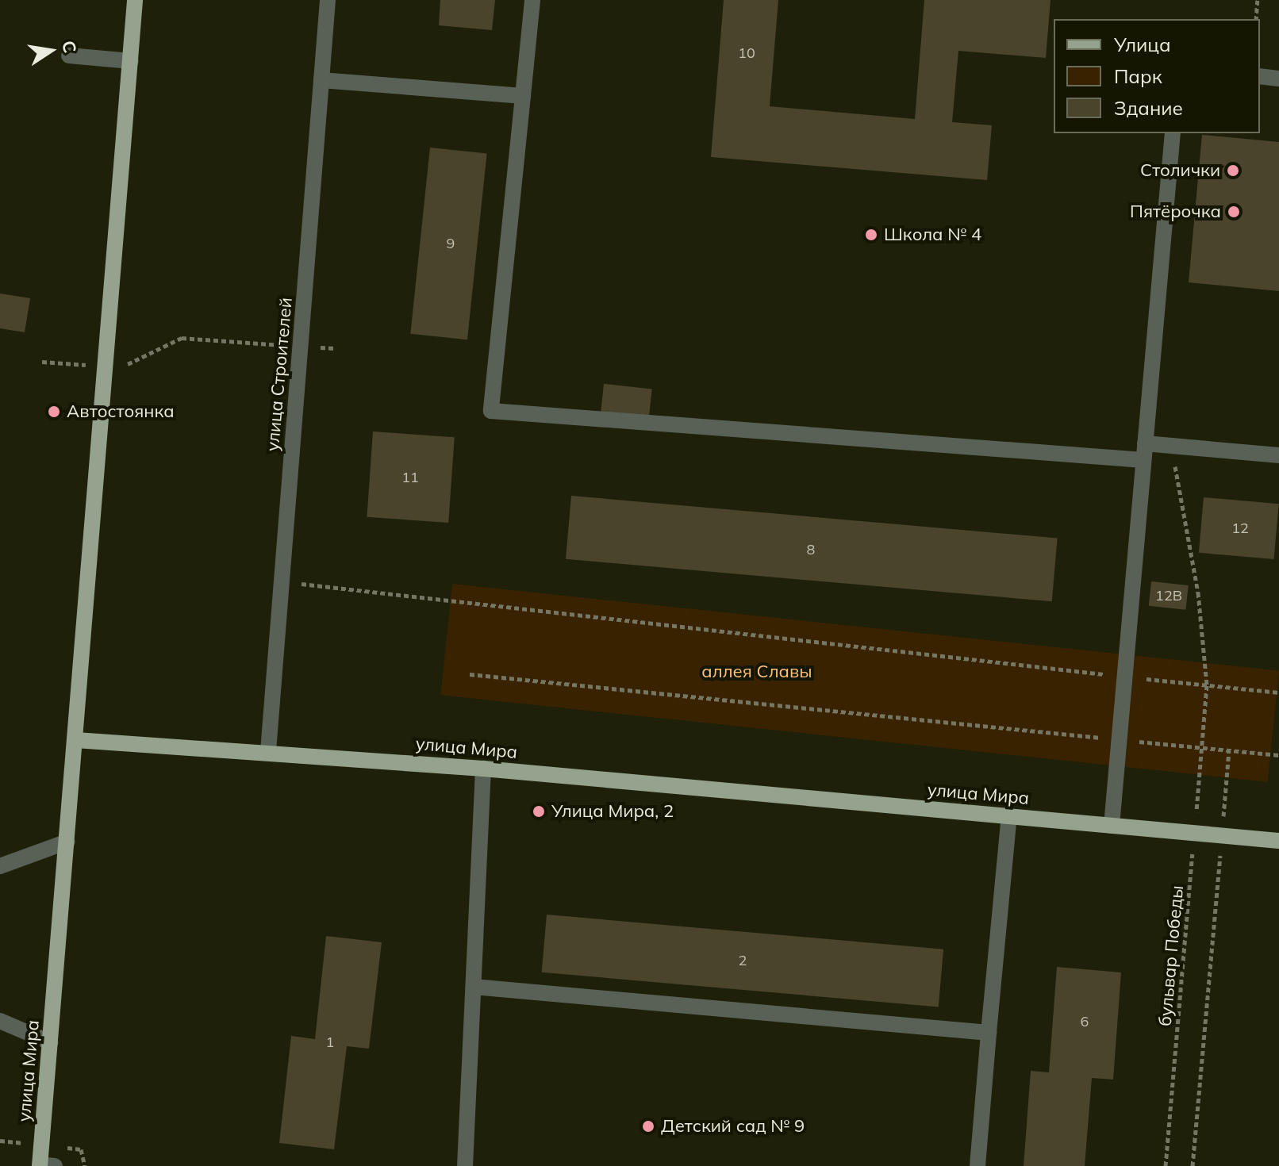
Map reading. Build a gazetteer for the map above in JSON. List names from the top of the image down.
{
  "streets": {
    "main road": ["улица Мира"],
    "street": ["улица Строителей"],
    "path": ["бульвар Победы"]
  },
  "crossings": [
    ["улица Строителей", "улица Мира"],
    ["улица Мира", "бульвар Победы"]
  ],
  "parks": ["аллея Славы"],
  "places": [
    "Столички",
    "Пятёрочка",
    "Школа № 4",
    "Автостоянка",
    "Улица Мира, 2",
    "Детский сад № 9"
  ],
  "house_numbers": [
    "10",
    "9",
    "11",
    "12",
    "8",
    "12В",
    "2",
    "6",
    "1"
  ],
  "legend": ["Улица", "Парк", "Здание"],
  "north": "right"
}
